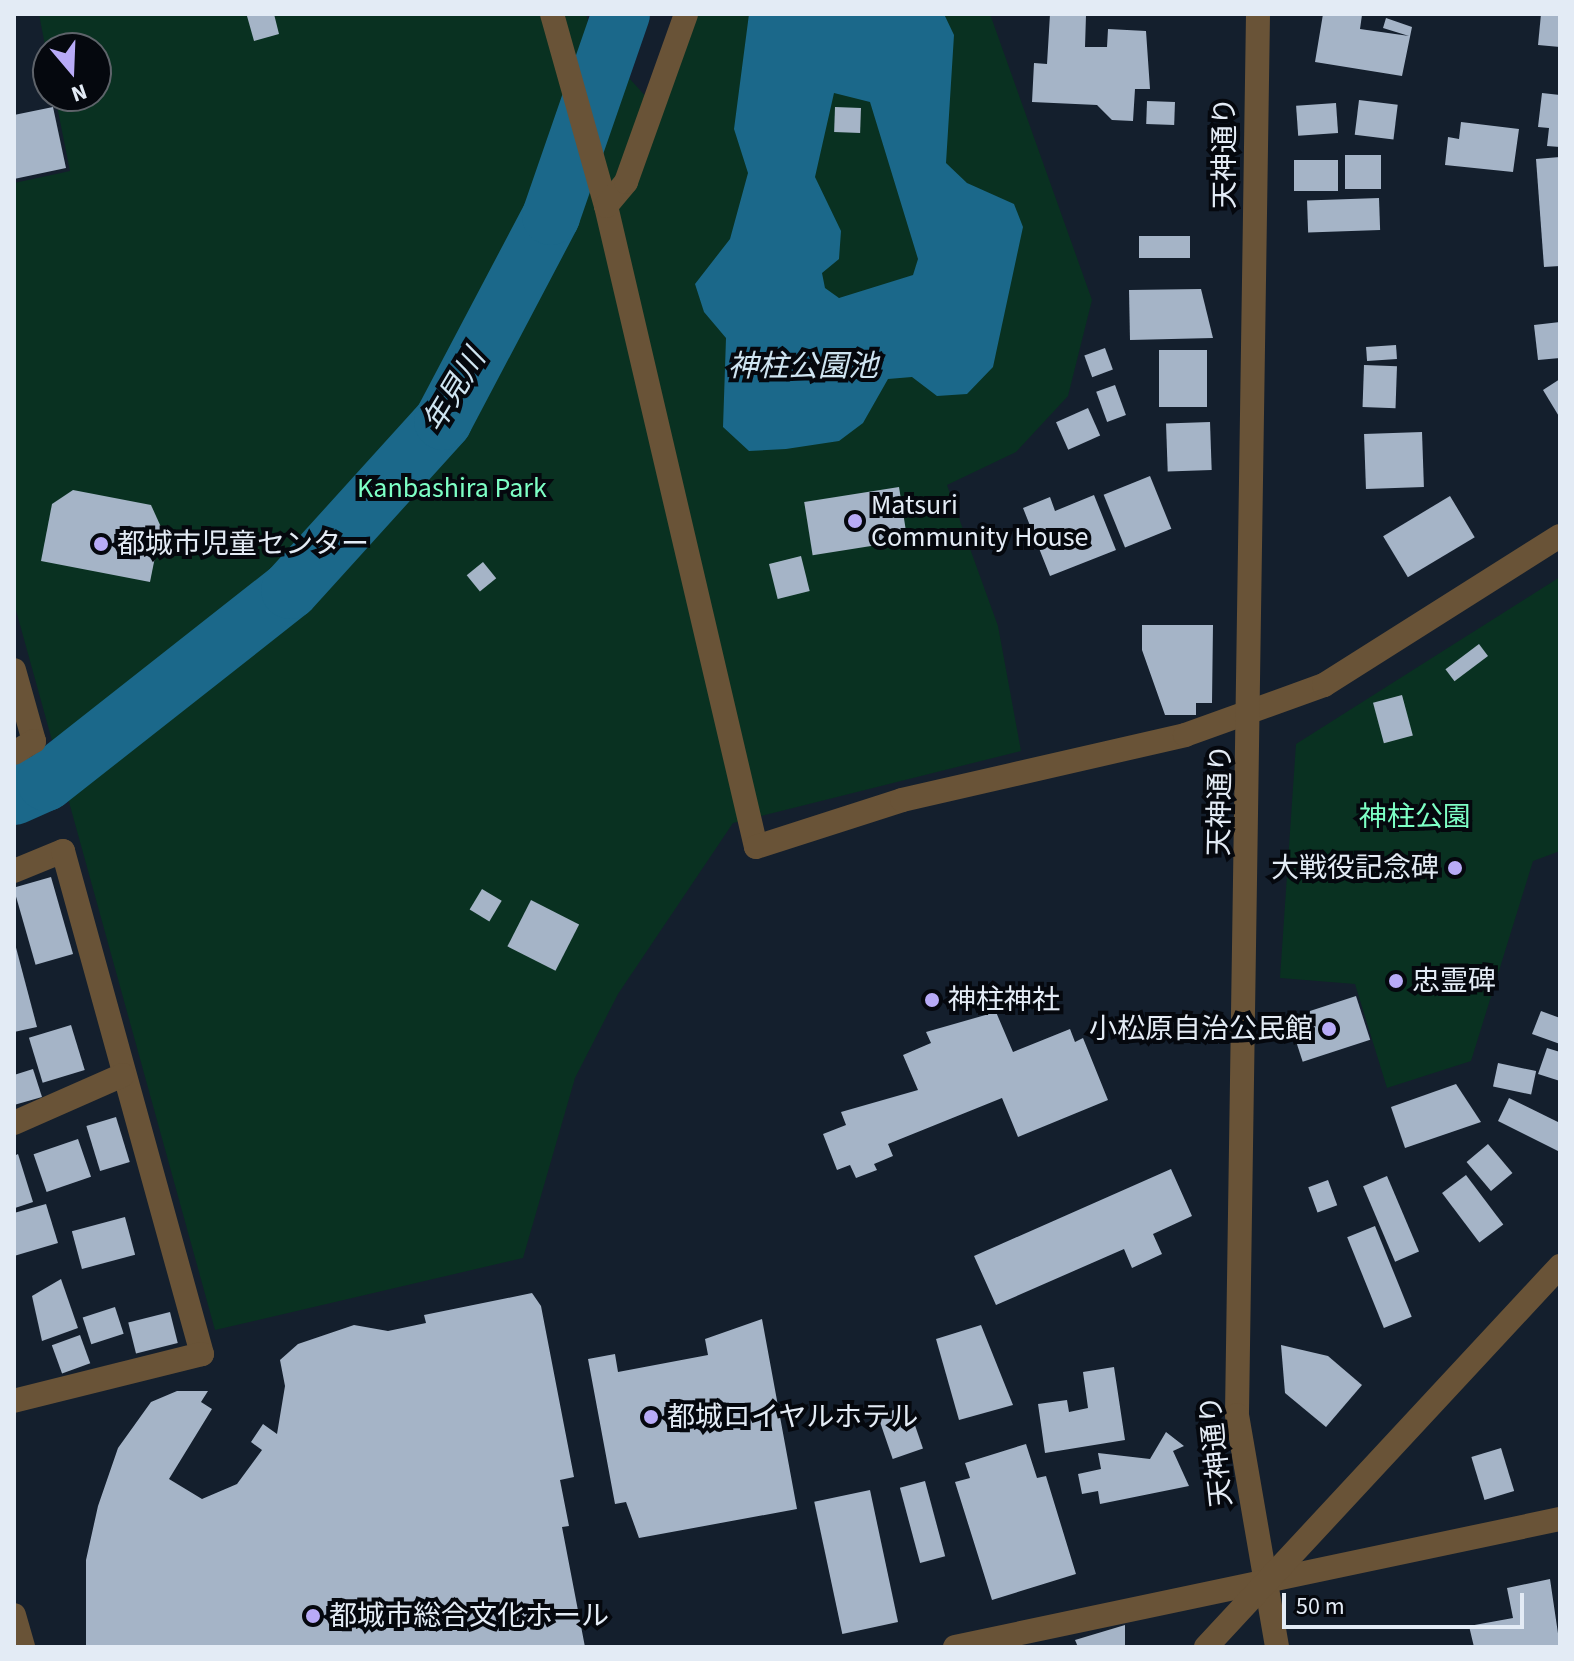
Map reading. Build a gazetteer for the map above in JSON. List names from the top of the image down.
{
  "streets": {
    "street": ["天神通り"]
  },
  "water": ["神柱公園池", "年見川"],
  "parks": ["Kanbashira Park", "神柱公園"],
  "places": [
    "Matsuri Community House",
    "都城市児童センター",
    "大戦役記念碑",
    "忠霊碑",
    "神柱神社",
    "小松原自治公民館",
    "都城ロイヤルホテル",
    "都城市総合文化ホール"
  ],
  "scale_bar": "50 m",
  "north": "bottom"
}
